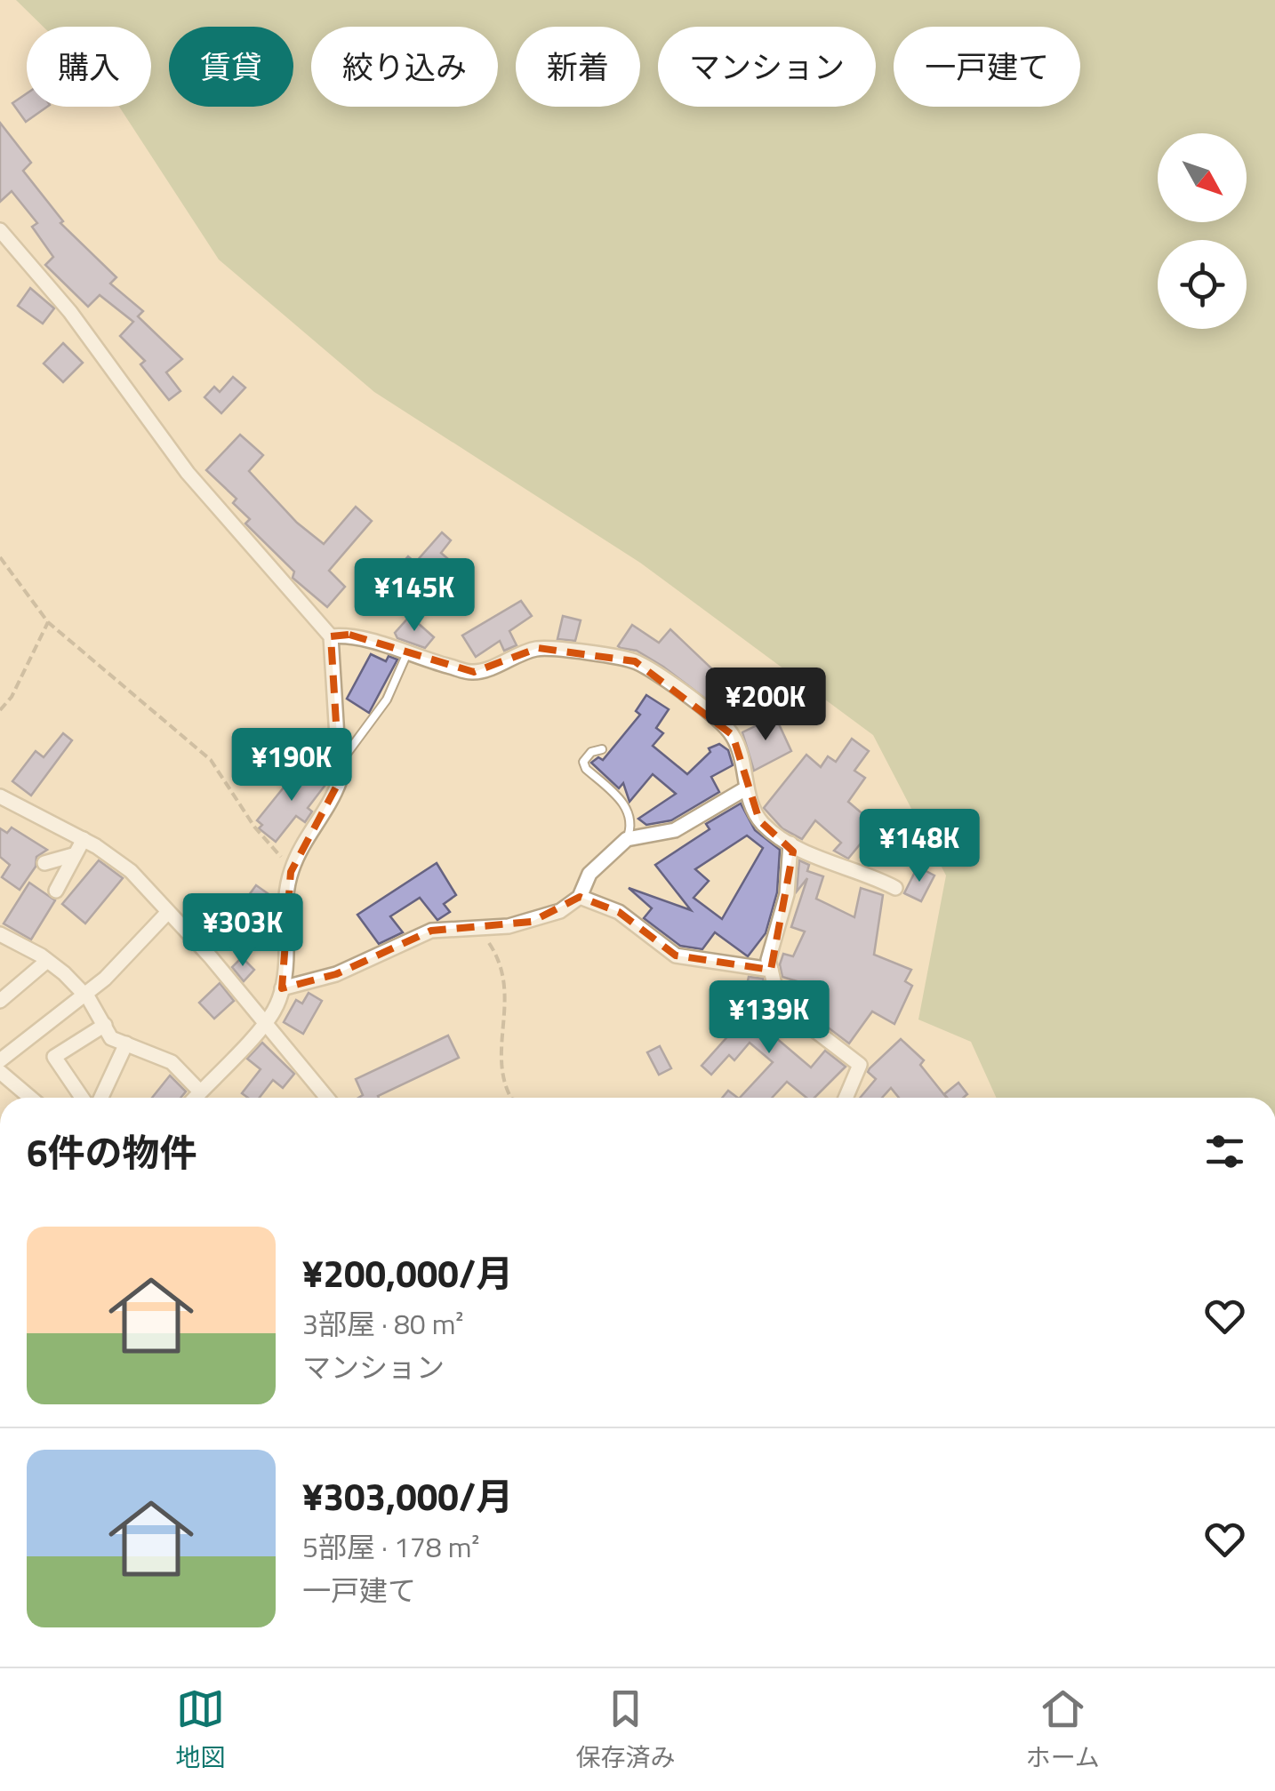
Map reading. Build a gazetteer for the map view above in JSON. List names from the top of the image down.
{
  "north": "bottom right",
  "page": {
    "chip": [
      "購入",
      "賃貸",
      "絞り込み",
      "新着",
      "マンション",
      "一戸建て"
    ],
    "price": [
      "¥145K",
      "¥200K",
      "¥190K",
      "¥148K",
      "¥303K",
      "¥139K"
    ],
    "heading": "6件の物件",
    "list": [
      {
        "name": "¥200,000/月",
        "note": "3部屋 · 80 m² · マンション"
      },
      {
        "name": "¥303,000/月",
        "note": "5部屋 · 178 m² · 一戸建て"
      }
    ],
    "tabs": ["地図", "保存済み", "ホーム"]
  }
}
